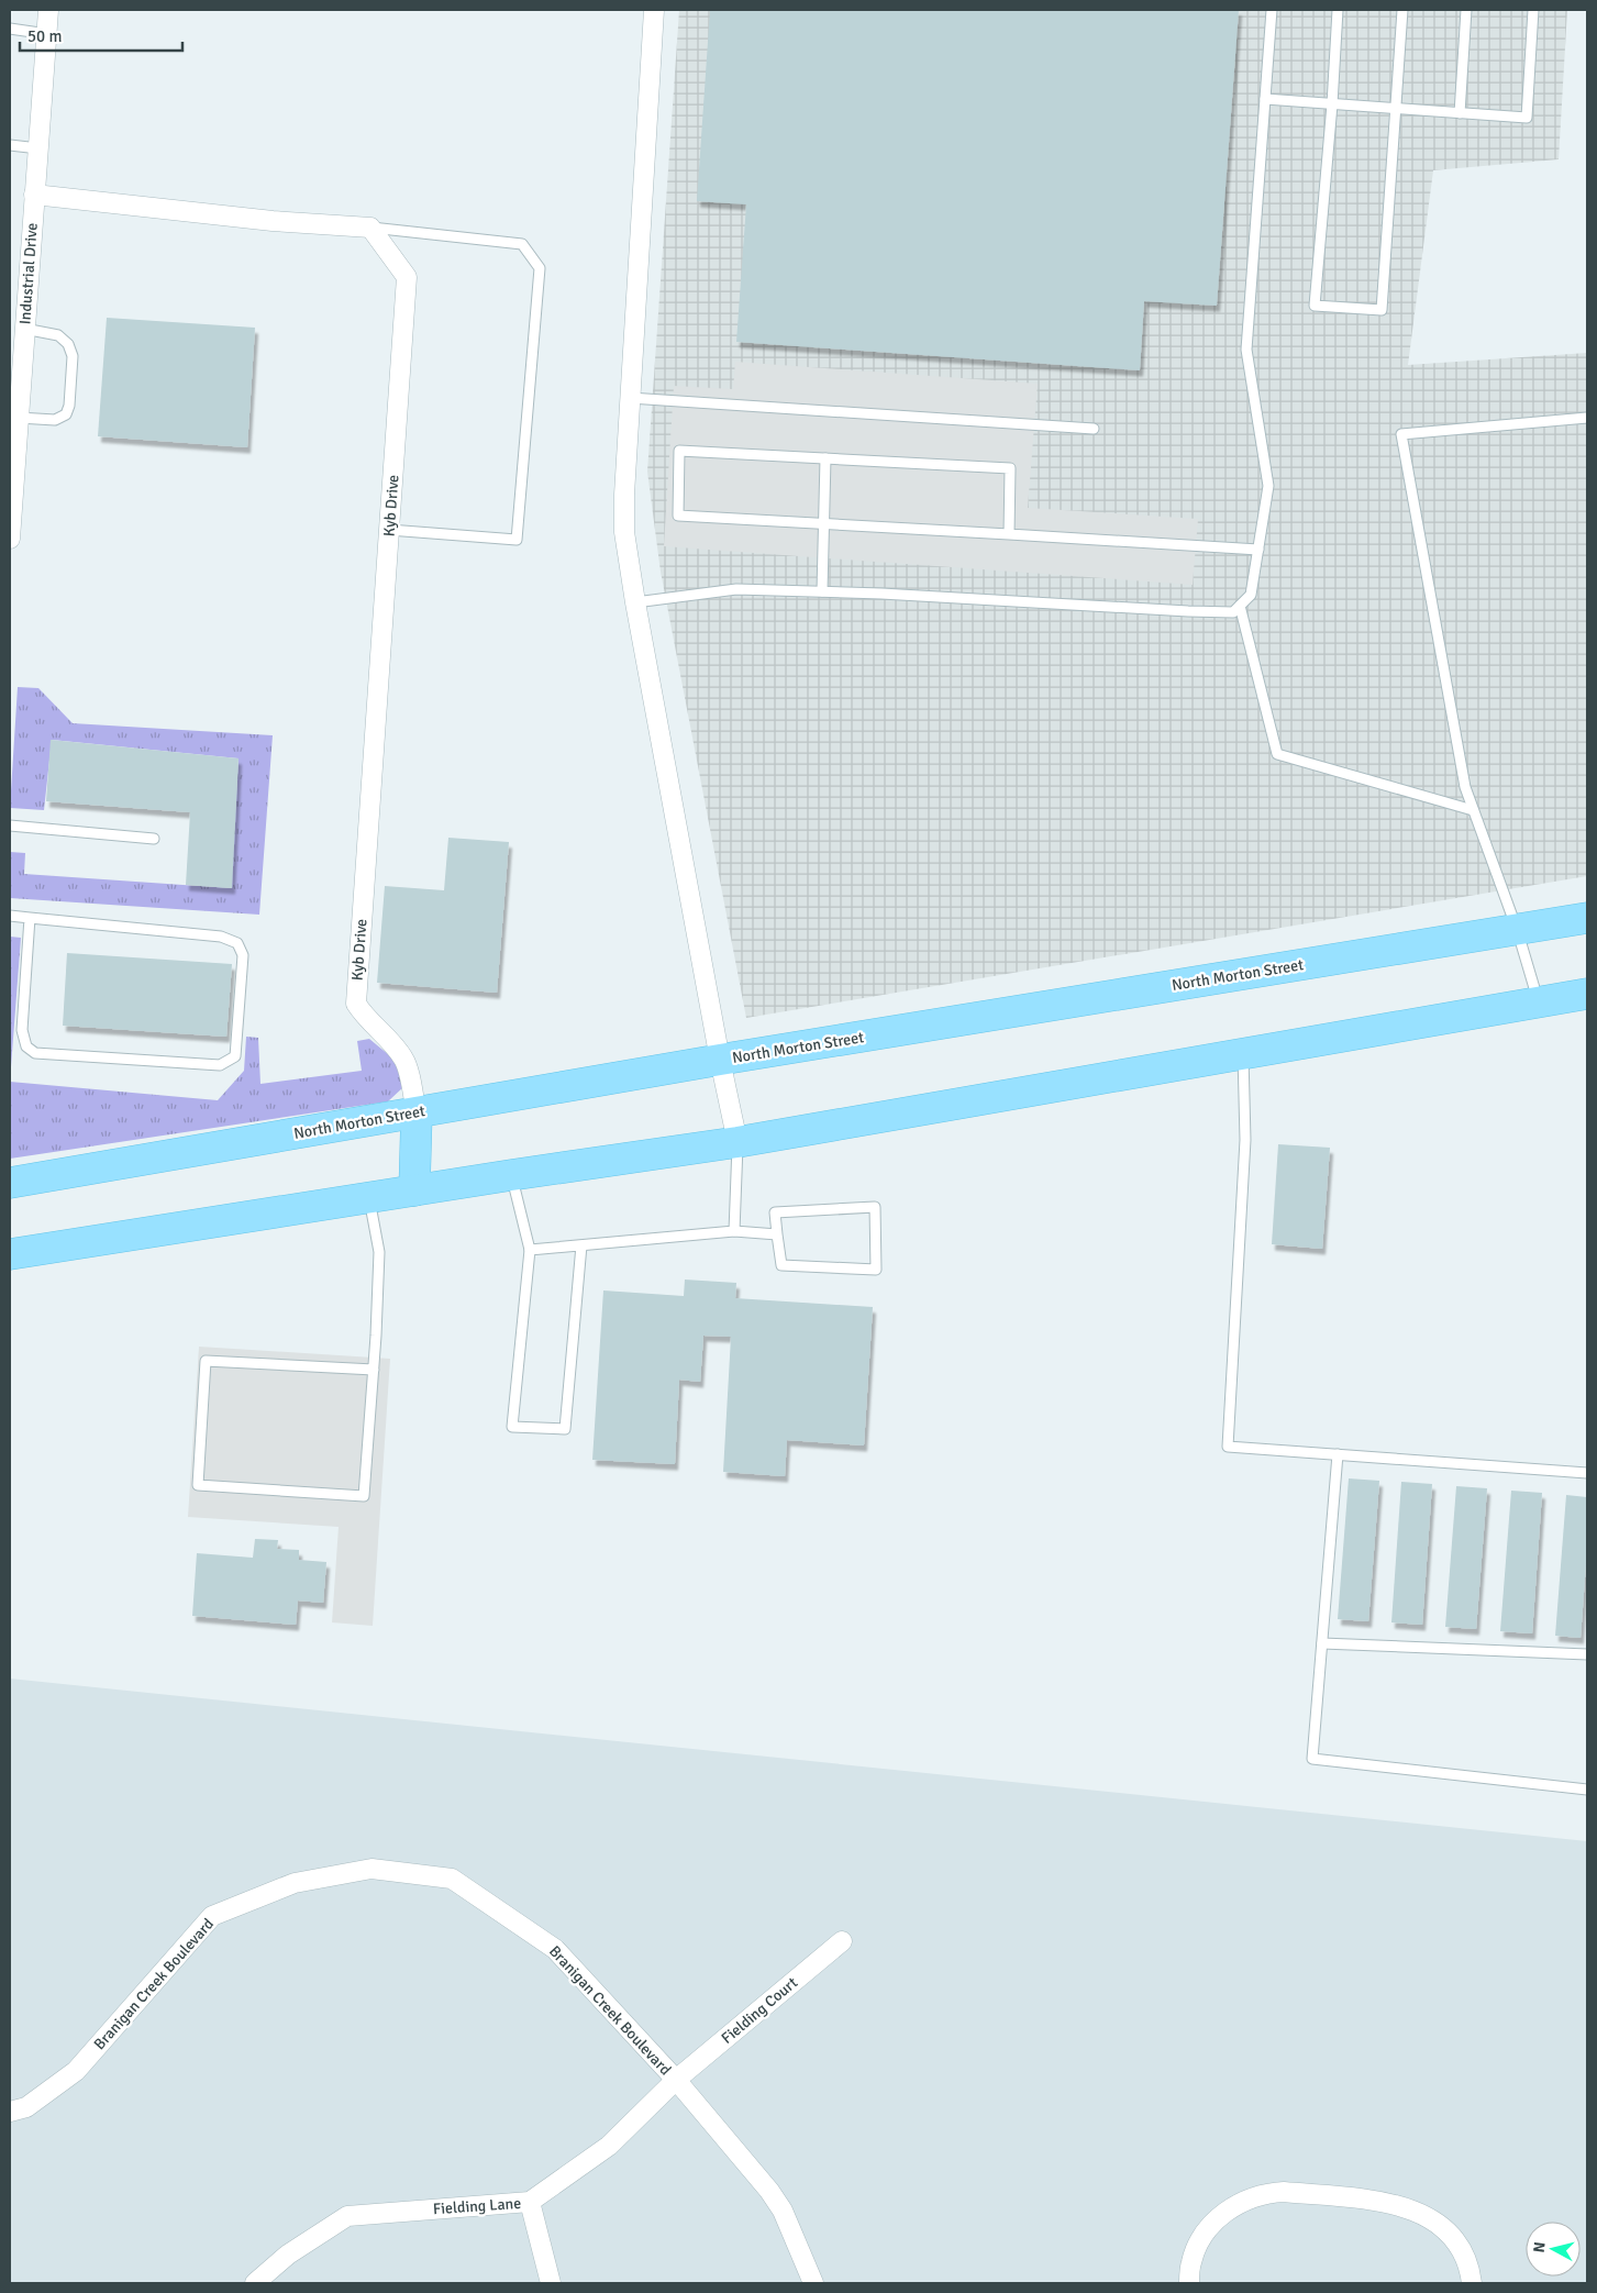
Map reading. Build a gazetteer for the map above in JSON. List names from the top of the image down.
{
  "streets": {
    "main road": ["North Morton Street"],
    "street": [
      "Industrial Drive",
      "Kyb Drive",
      "Branigan Creek Boulevard",
      "Fielding Court",
      "Fielding Lane"
    ]
  },
  "crossings": [
    ["Kyb Drive", "North Morton Street"],
    ["Branigan Creek Boulevard", "Fielding Court"],
    ["Branigan Creek Boulevard", "Fielding Lane"],
    ["Fielding Court", "Fielding Lane"]
  ],
  "scale_bar": "50 m",
  "north": "left"
}
